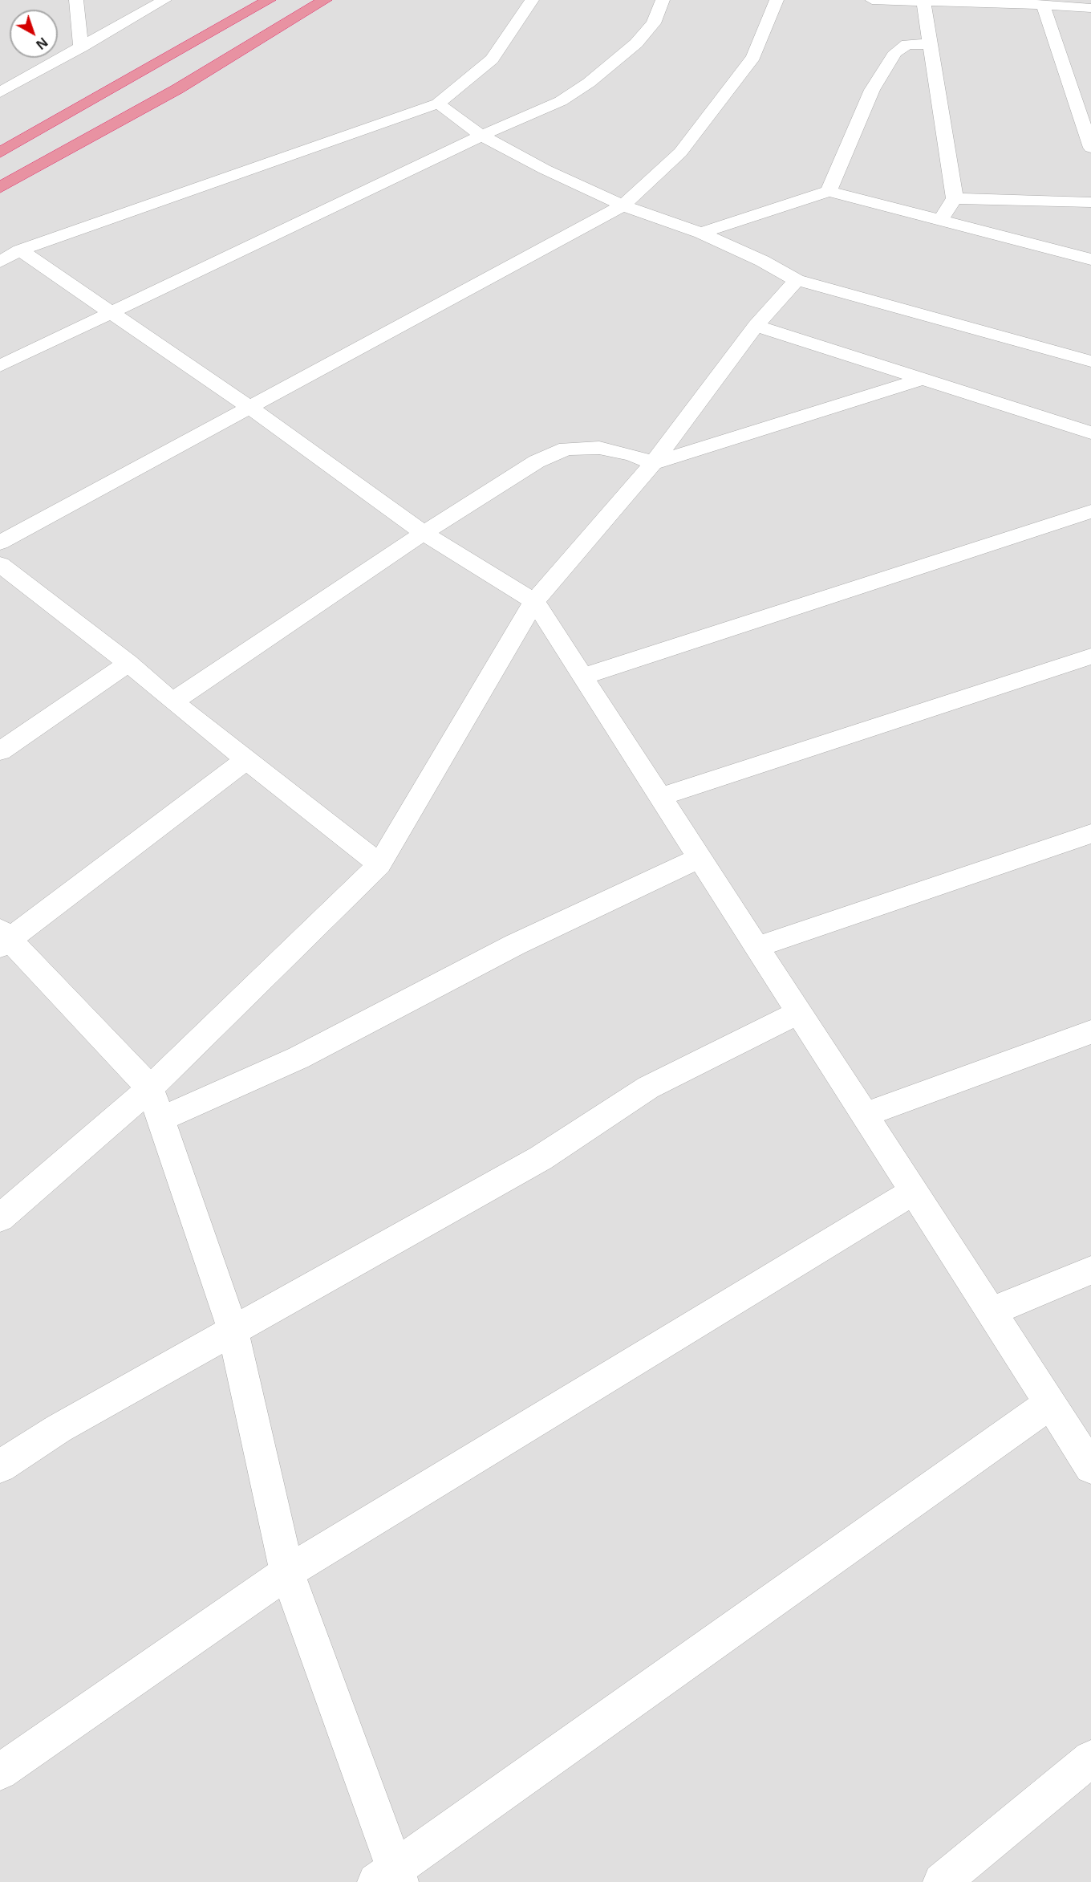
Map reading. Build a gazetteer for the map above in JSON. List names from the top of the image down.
{
  "north": "bottom right"
}
